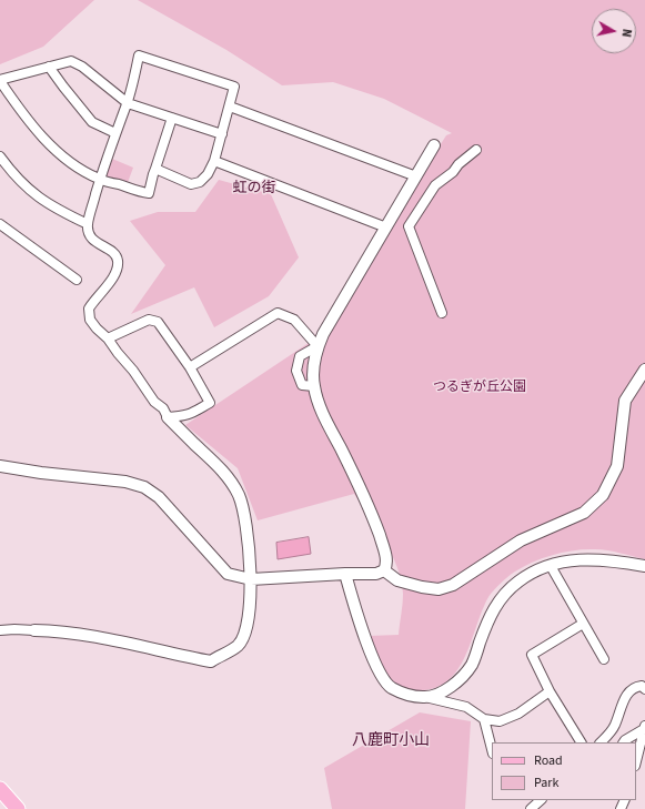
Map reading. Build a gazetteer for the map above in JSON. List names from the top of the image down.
{
  "districts": ["虹の街", "八鹿町小山"],
  "parks": ["つるぎが丘公園"],
  "legend": ["Road", "Park"],
  "north": "right"
}
